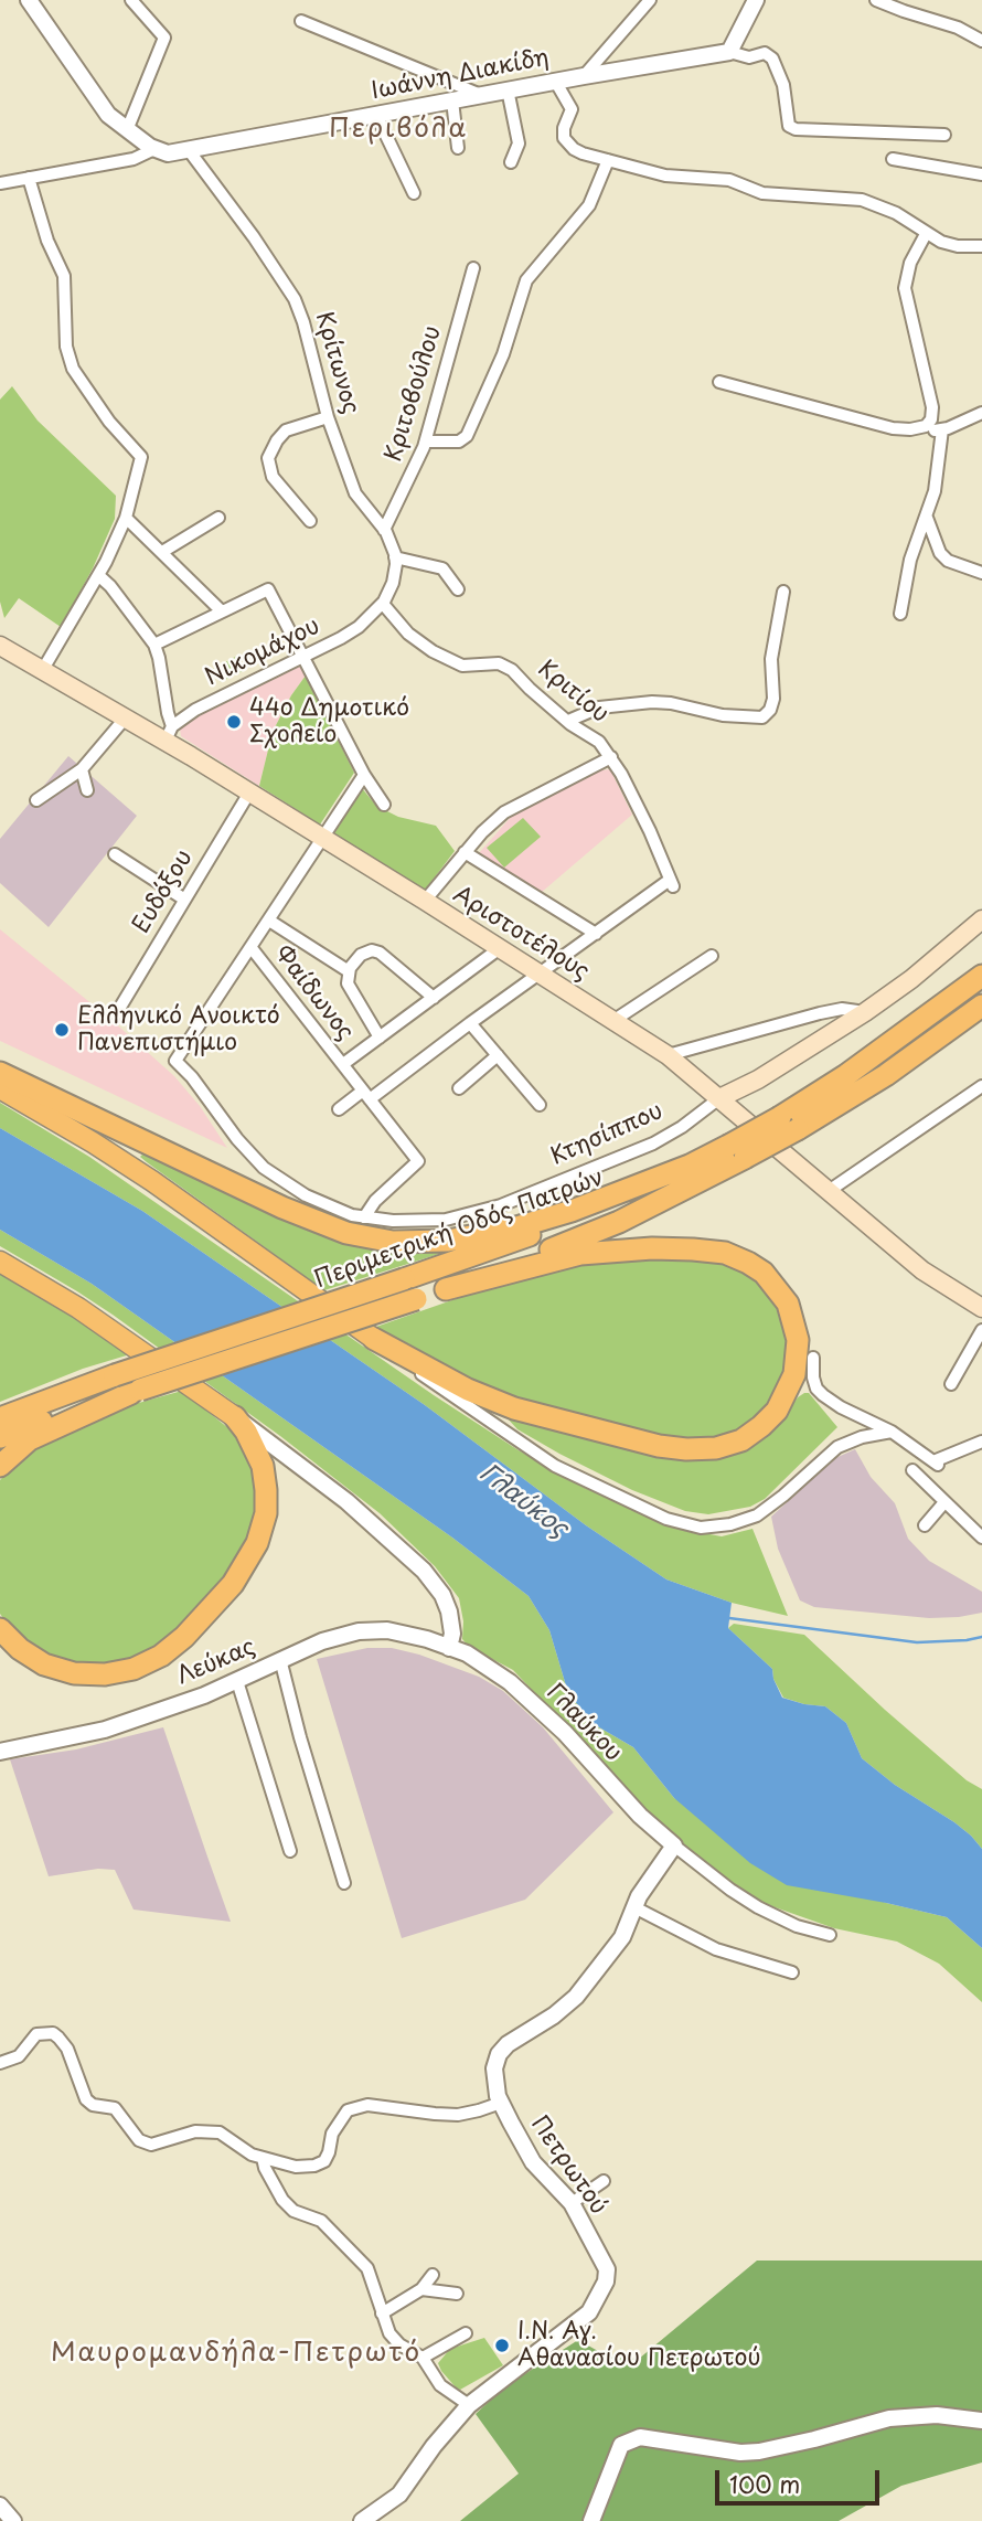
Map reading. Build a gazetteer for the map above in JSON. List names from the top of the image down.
{
  "streets": {
    "highway": ["Περιμετρική Οδός Πατρών"],
    "main road": ["Αριστοτέλους", "Κτησίππου"],
    "street": [
      "Ιωάννη Διακίδη",
      "Κρίτωνος",
      "Κριτοβούλου",
      "Νικομάχου",
      "Κριτίου",
      "Ευδόξου",
      "Φαίδωνος",
      "Λεύκας",
      "Γλαύκου",
      "Πετρωτού"
    ]
  },
  "crossings": [
    ["Ιωάννη Διακίδη", "Κρίτωνος"],
    ["Κρίτωνος", "Κριτοβούλου"],
    ["Νικομάχου", "Κριτίου"],
    ["Νικομάχου", "Αριστοτέλους"],
    ["Ευδόξου", "Αριστοτέλους"],
    ["Αριστοτέλους", "Κτησίππου"],
    ["Φαίδωνος", "Κτησίππου"],
    ["Λεύκας", "Γλαύκου"],
    ["Γλαύκου", "Πετρωτού"]
  ],
  "districts": ["Περιβόλα", "Μαυρομανδήλα-Πετρωτό"],
  "water": ["Γλαύκος"],
  "places": ["44ο Δημοτικό Σχολείο", "Ελληνικό Ανοικτό Πανεπιστήμιο", "Ι.Ν. Αγ. Αθανασίου Πετρωτού"],
  "scale_bar": "100 m"
}
